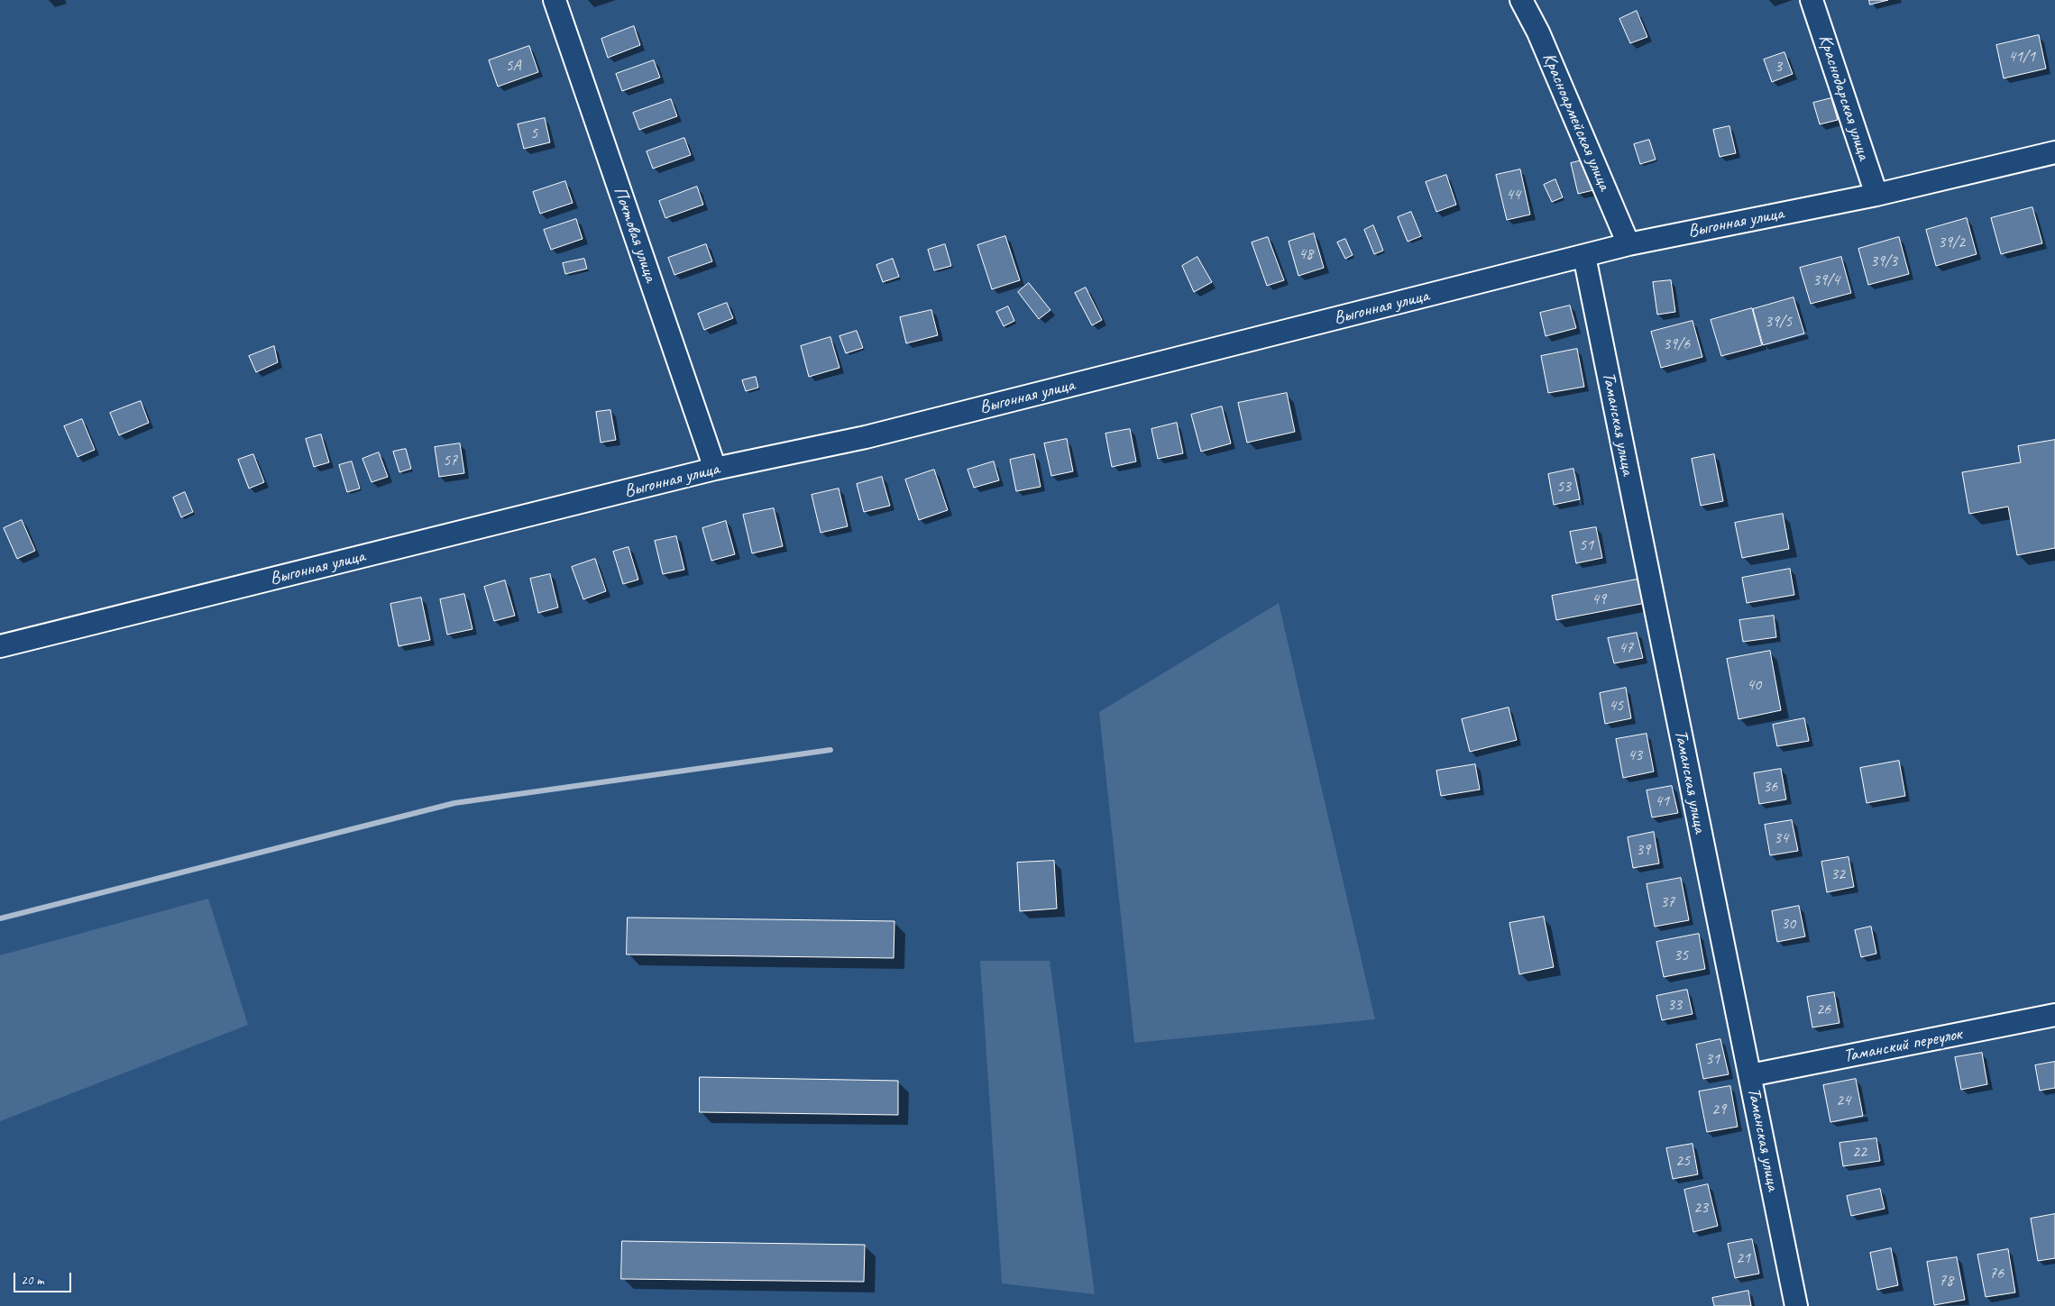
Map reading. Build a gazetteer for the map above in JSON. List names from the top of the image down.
{
  "streets": {
    "street": [
      "Краснодарская улица",
      "Красноармейская улица",
      "Выгонная улица",
      "Почтовая улица",
      "Таманская улица",
      "Таманский переулок"
    ]
  },
  "crossings": [
    ["Краснодарская улица", "Выгонная улица"],
    ["Красноармейская улица", "Выгонная улица"],
    ["Выгонная улица", "Почтовая улица"],
    ["Выгонная улица", "Таманская улица"],
    ["Таманская улица", "Таманский переулок"]
  ],
  "house_numbers": [
    "41/1",
    "5А",
    "3",
    "5",
    "44",
    "39/2",
    "48",
    "39/3",
    "39/4",
    "39/5",
    "39/6",
    "57",
    "53",
    "51",
    "49",
    "47",
    "40",
    "45",
    "43",
    "36",
    "41",
    "34",
    "39",
    "32",
    "37",
    "30",
    "35",
    "33",
    "26",
    "31",
    "24",
    "29",
    "22",
    "25",
    "23",
    "21",
    "76",
    "78"
  ],
  "scale_bar": "20 m"
}
